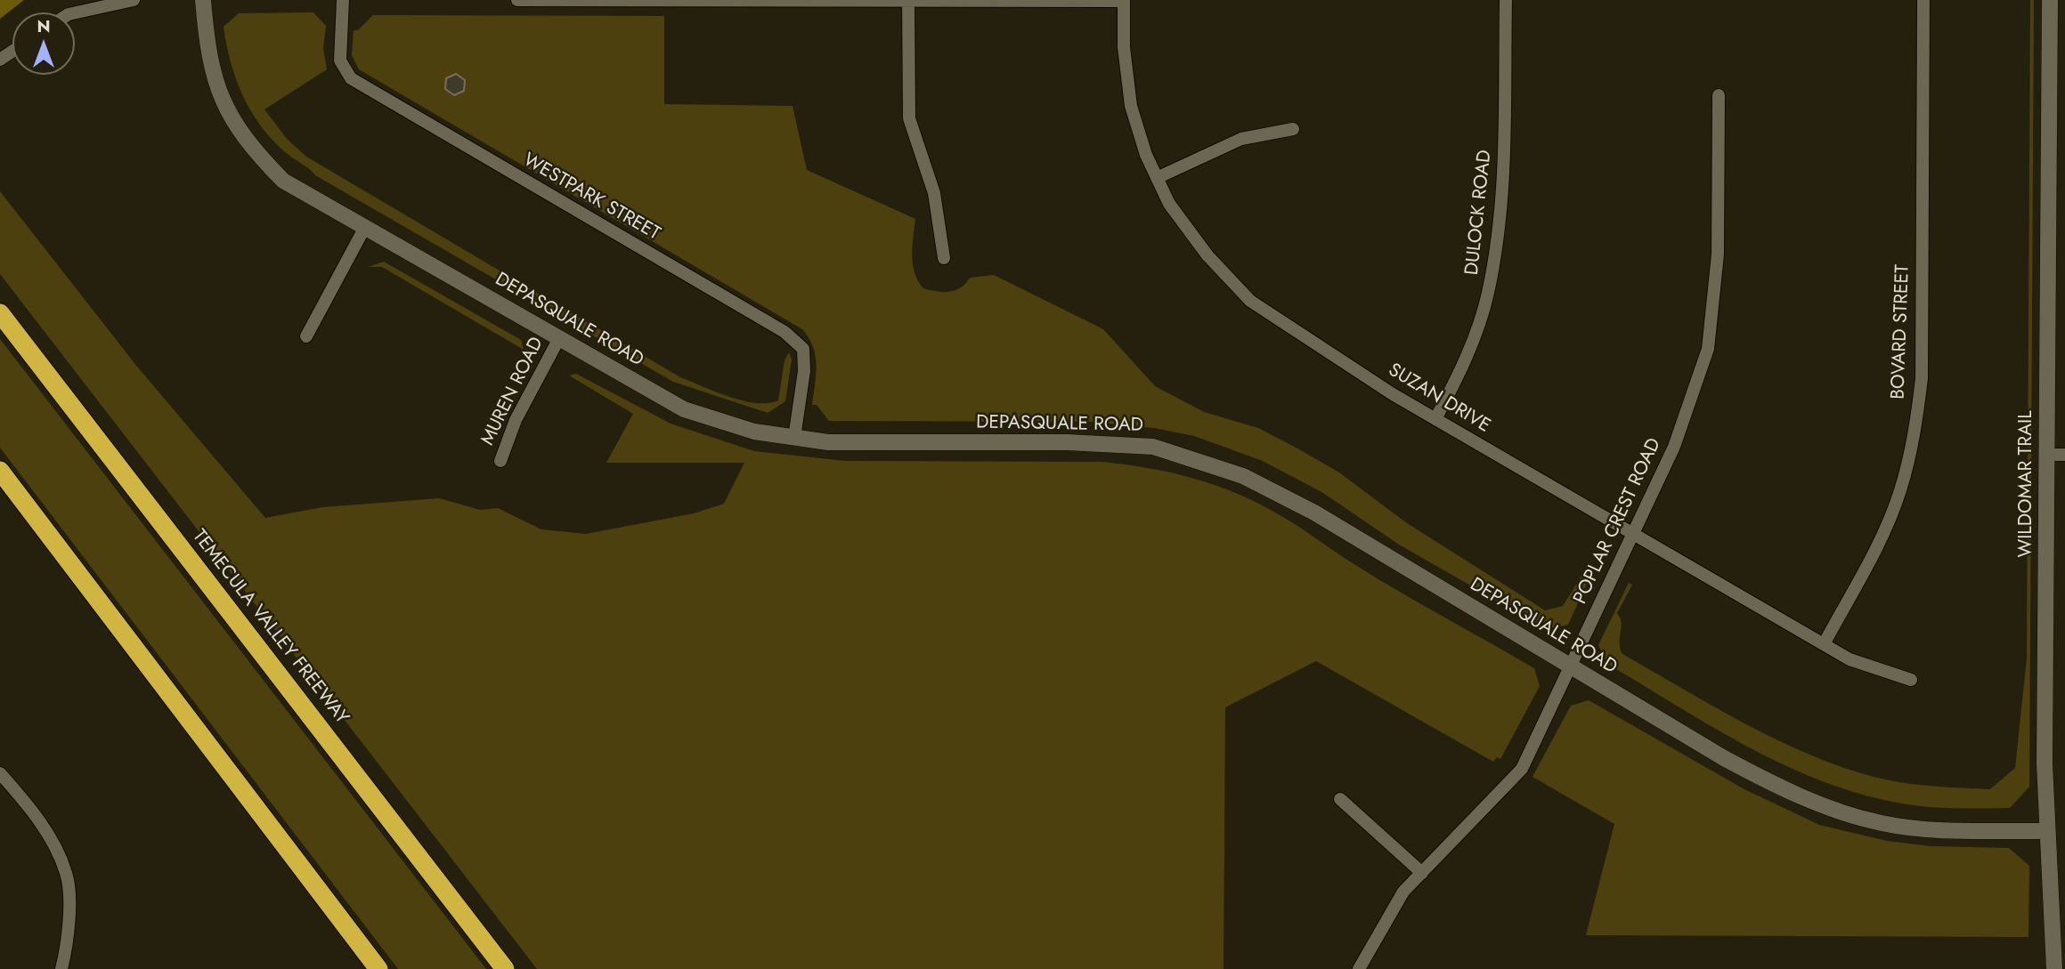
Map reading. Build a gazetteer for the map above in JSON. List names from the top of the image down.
{
  "streets": {
    "highway": ["TEMECULA VALLEY FREEWAY"],
    "street": [
      "WESTPARK STREET",
      "DULOCK ROAD",
      "DEPASQUALE ROAD",
      "BOVARD STREET",
      "MUREN ROAD",
      "SUZAN DRIVE",
      "WILDOMAR TRAIL",
      "POPLAR CREST ROAD"
    ]
  },
  "crossings": [
    ["WESTPARK STREET", "DEPASQUALE ROAD"],
    ["DULOCK ROAD", "SUZAN DRIVE"],
    ["DEPASQUALE ROAD", "MUREN ROAD"],
    ["DEPASQUALE ROAD", "WILDOMAR TRAIL"],
    ["DEPASQUALE ROAD", "POPLAR CREST ROAD"],
    ["BOVARD STREET", "SUZAN DRIVE"],
    ["SUZAN DRIVE", "POPLAR CREST ROAD"]
  ],
  "north": "top"
}
